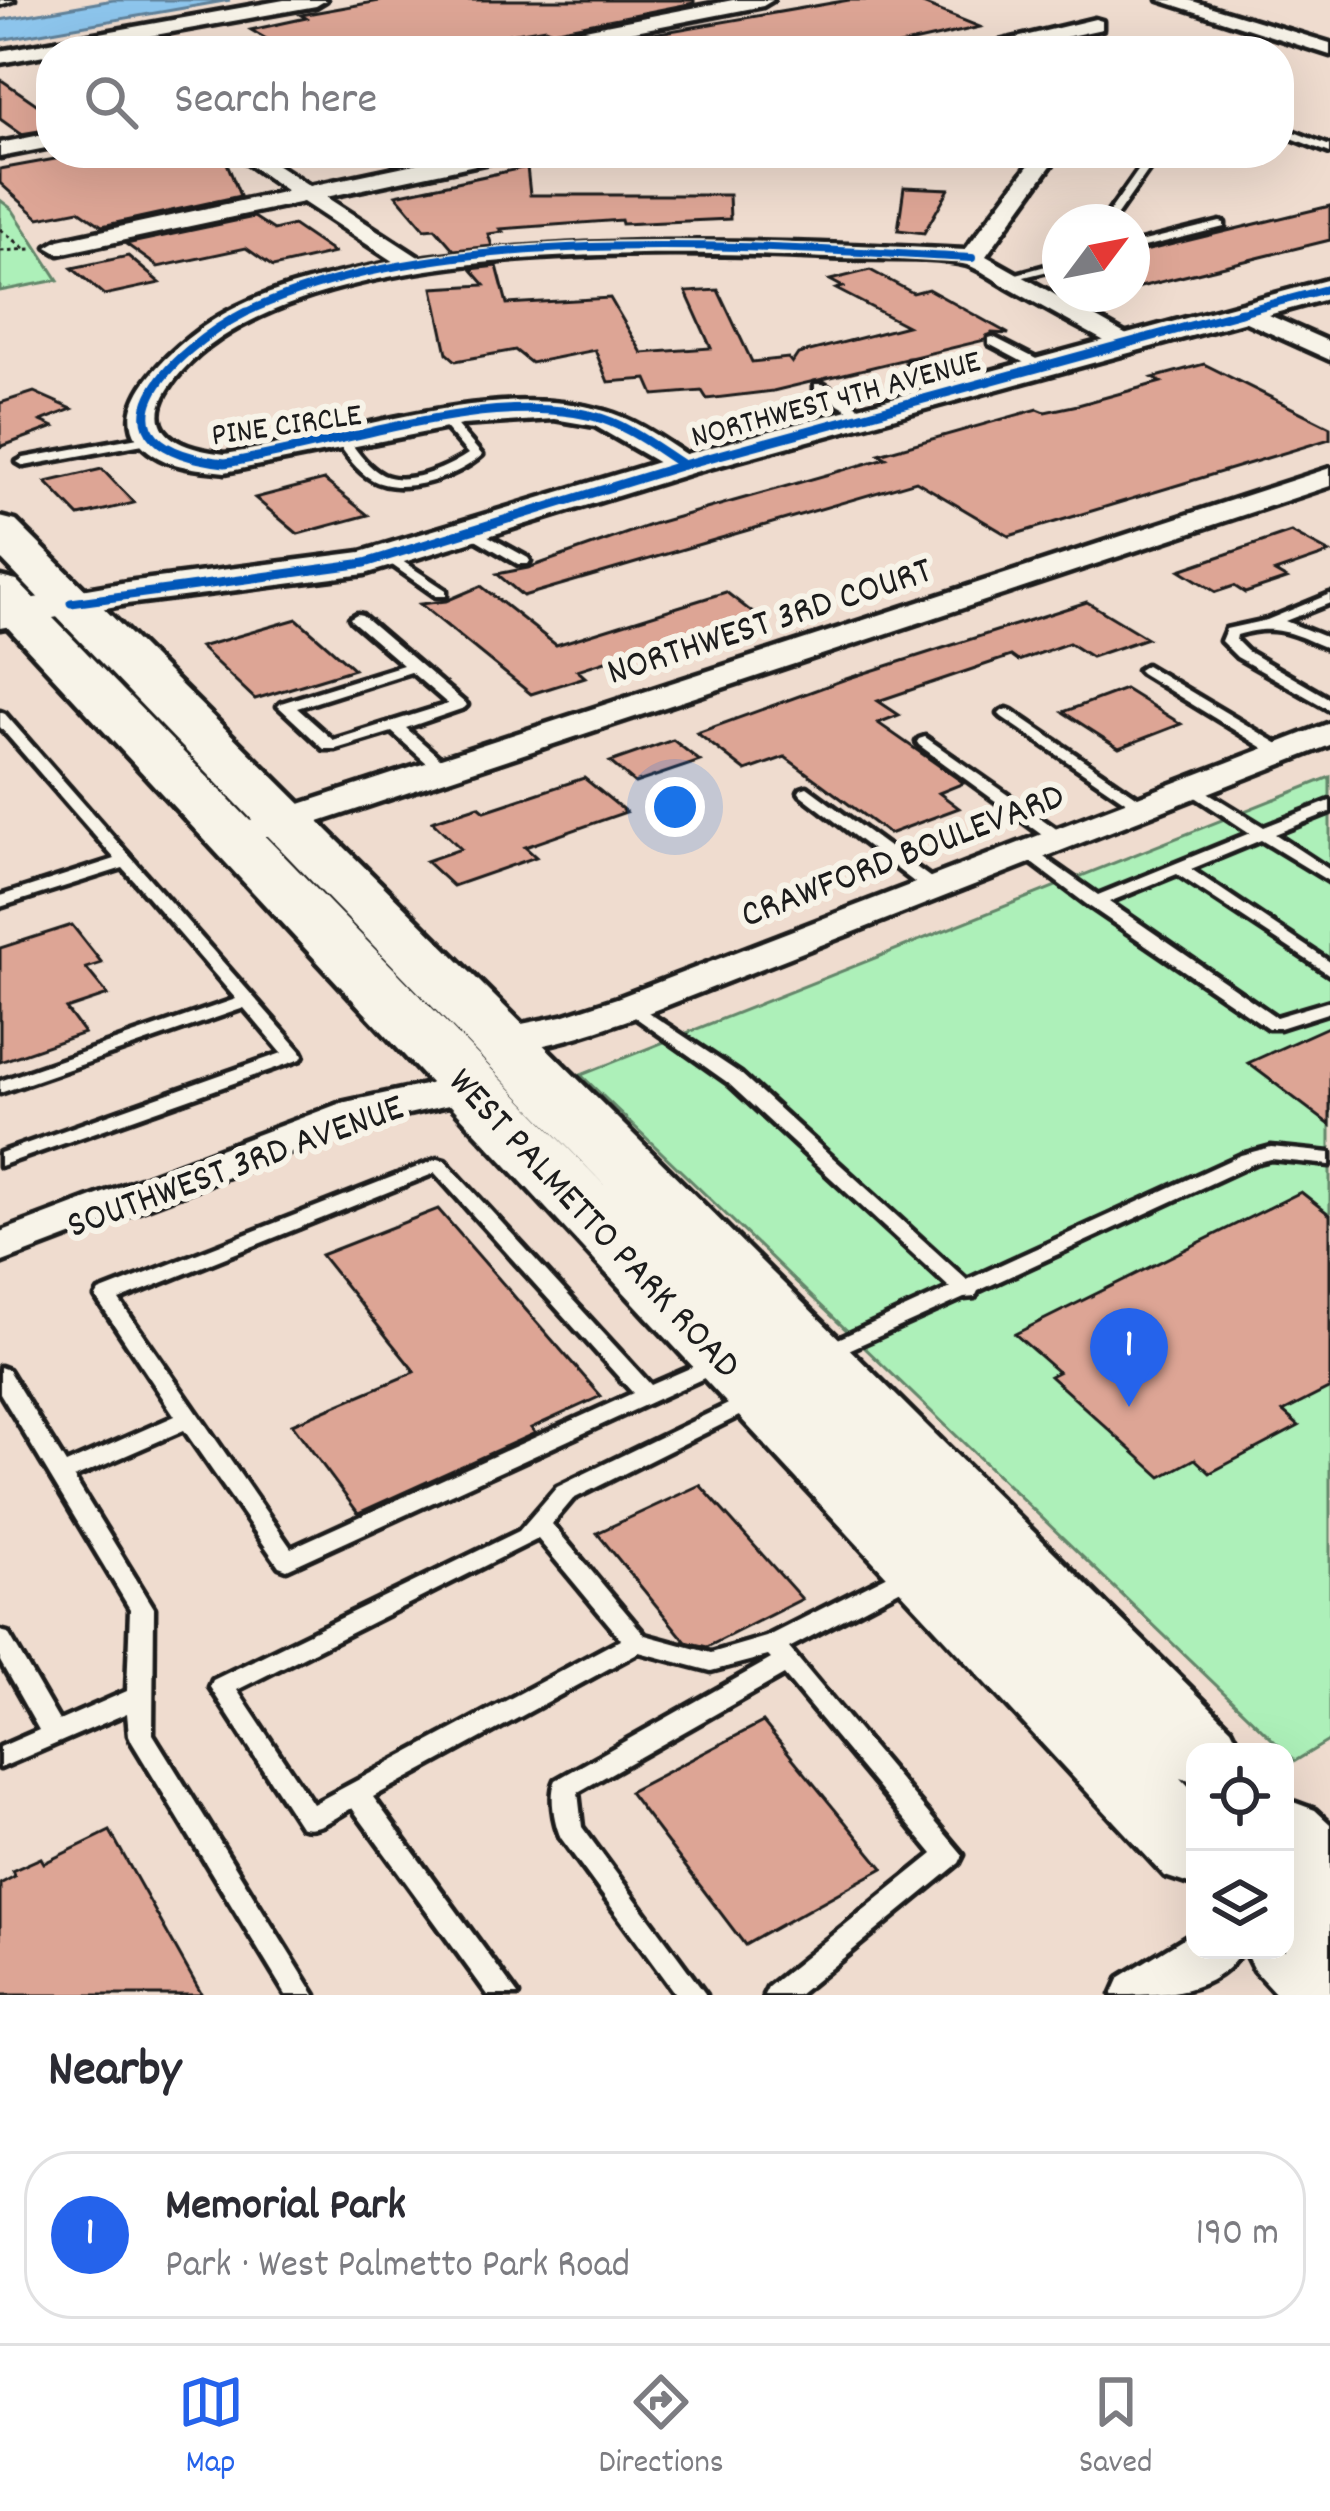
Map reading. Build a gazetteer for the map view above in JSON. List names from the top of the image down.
{
  "streets": {
    "main road": ["WEST PALMETTO PARK ROAD"],
    "street": [
      "NORTHWEST 4TH AVENUE",
      "PINE CIRCLE",
      "NORTHWEST 3RD COURT",
      "CRAWFORD BOULEVARD",
      "SOUTHWEST 3RD AVENUE"
    ]
  },
  "crossings": [
    ["NORTHWEST 4TH AVENUE", "PINE CIRCLE"],
    ["NORTHWEST 4TH AVENUE", "WEST PALMETTO PARK ROAD"],
    ["NORTHWEST 3RD COURT", "WEST PALMETTO PARK ROAD"],
    ["CRAWFORD BOULEVARD", "SOUTHWEST 3RD AVENUE"],
    ["CRAWFORD BOULEVARD", "WEST PALMETTO PARK ROAD"],
    ["SOUTHWEST 3RD AVENUE", "WEST PALMETTO PARK ROAD"]
  ],
  "north": "top right",
  "page": {
    "search": "Search here",
    "pins": "1",
    "heading": "Nearby",
    "list": [
      {
        "mark": "1",
        "name": "Memorial Park",
        "note": "Park · West Palmetto Park Road",
        "value": "190 m"
      }
    ],
    "nav": ["Map", "Directions", "Saved"]
  }
}
